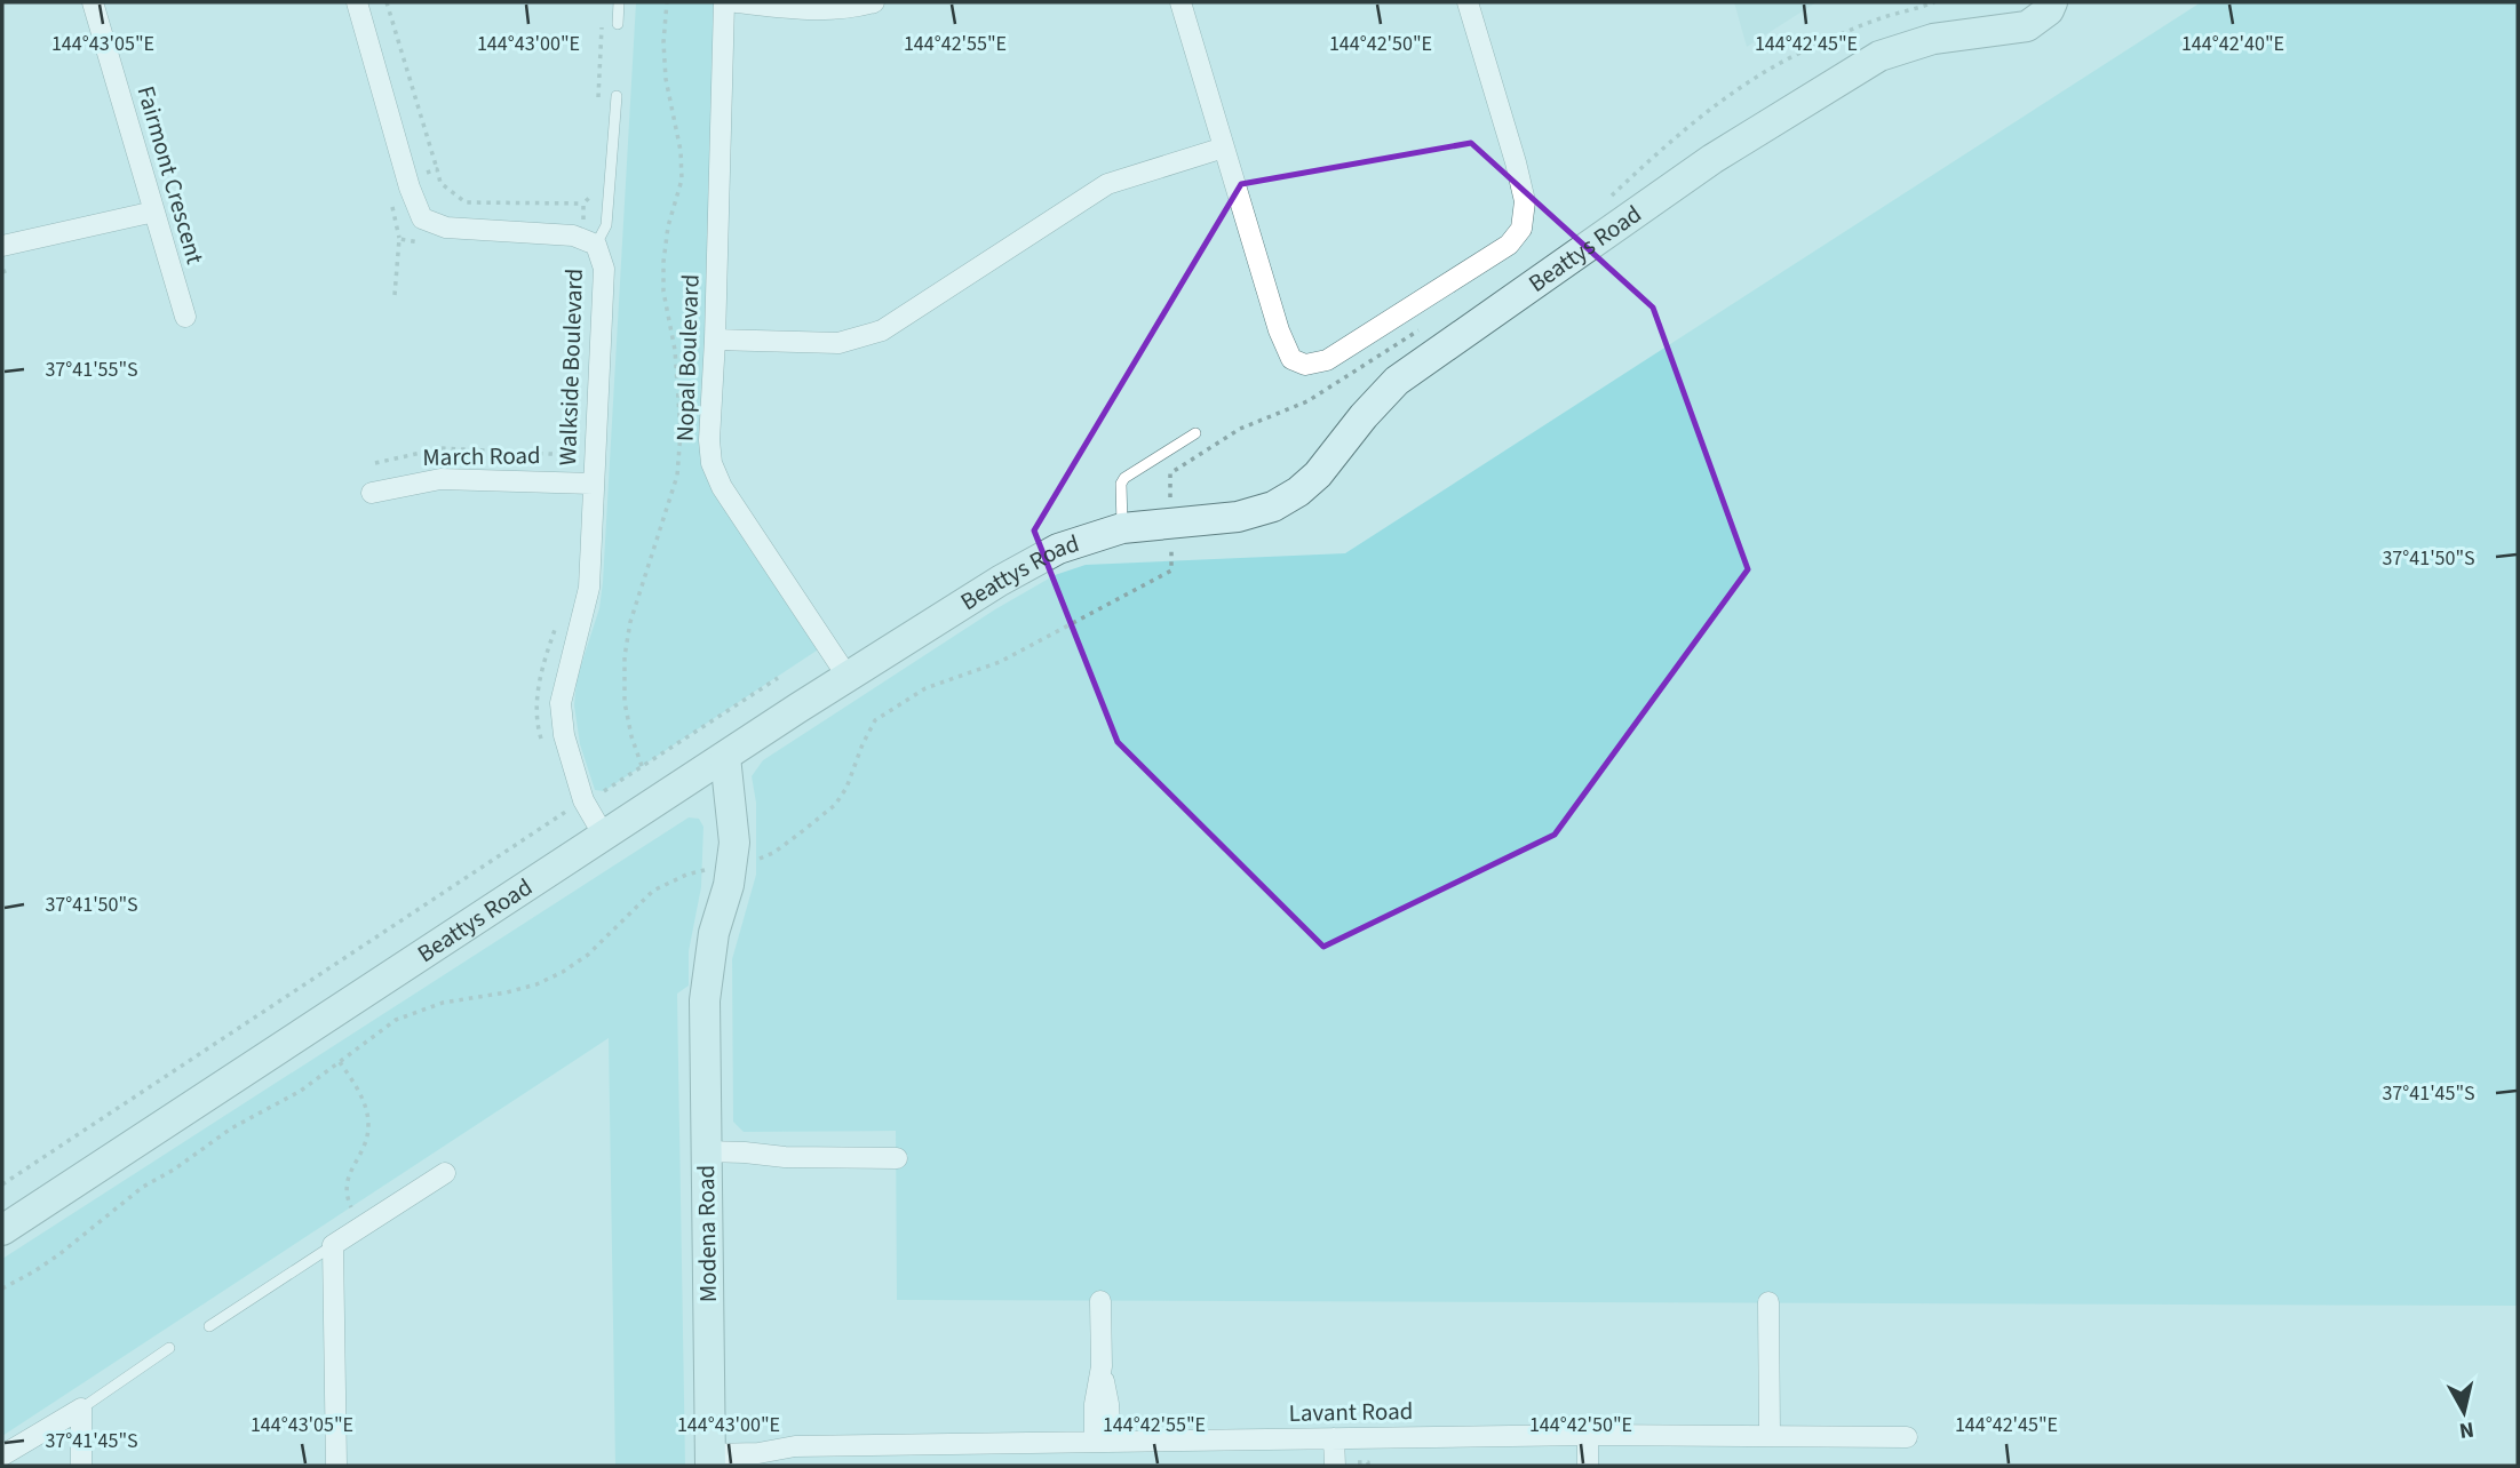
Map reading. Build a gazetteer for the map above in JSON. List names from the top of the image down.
{
  "streets": {
    "street": [
      "Fairmont Crescent",
      "Beattys Road",
      "Nopal Boulevard",
      "Walkside Boulevard",
      "March Road",
      "Modena Road",
      "Lavant Road"
    ]
  },
  "crossings": [
    ["Beattys Road", "Nopal Boulevard"],
    ["Beattys Road", "Walkside Boulevard"],
    ["Beattys Road", "Modena Road"],
    ["Walkside Boulevard", "March Road"],
    ["Modena Road", "Lavant Road"]
  ],
  "north": "bottom",
  "coordinates": [
    "144°43'05\"E",
    "144°43'00\"E",
    "144°42'55\"E",
    "144°42'50\"E",
    "144°42'45\"E",
    "144°42'40\"E",
    "37°41'55\"S",
    "37°41'50\"S",
    "37°41'45\"S"
  ]
}
